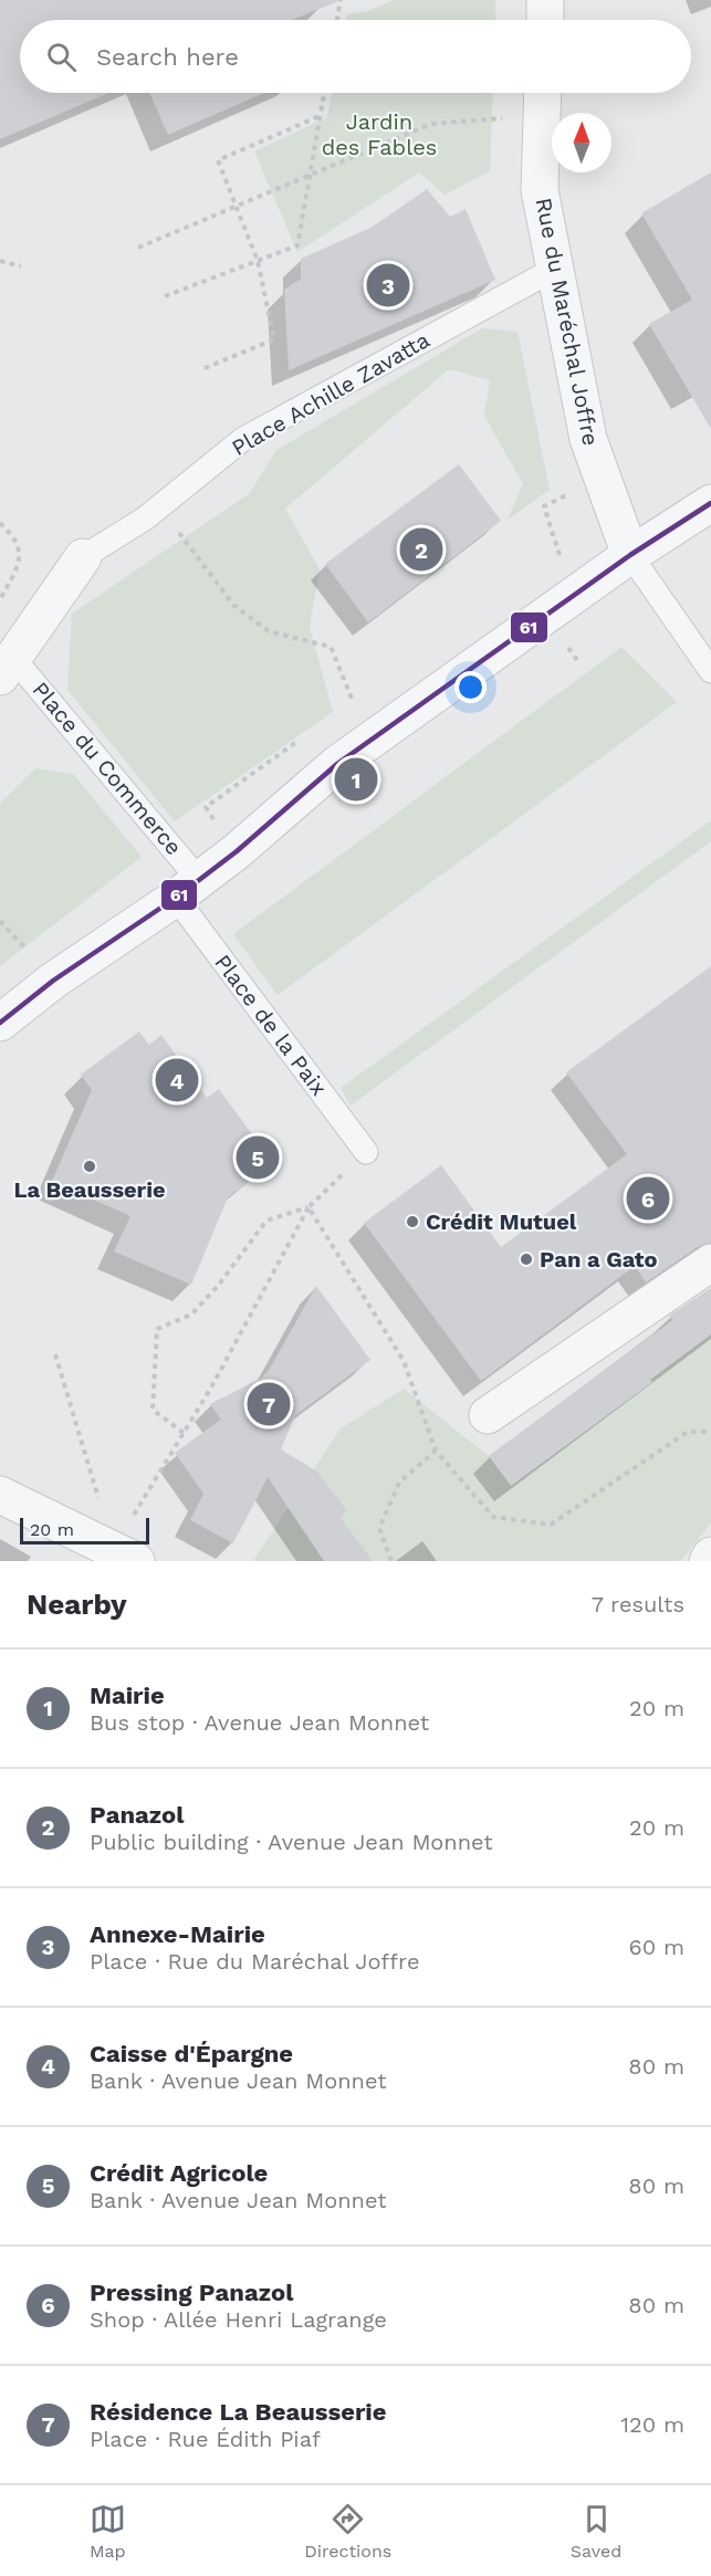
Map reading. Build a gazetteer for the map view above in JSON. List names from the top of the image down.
{
  "streets": {
    "street": ["Rue du Maréchal Joffre"],
    "lane": ["Place Achille Zavatta", "Place du Commerce", "Place de la Paix"]
  },
  "crossings": [
    ["Rue du Maréchal Joffre", "Place Achille Zavatta"],
    ["Place du Commerce", "Place de la Paix"]
  ],
  "parks": ["Jardin des Fables"],
  "places": ["La Beausserie", "Crédit Mutuel", "Pan a Gato"],
  "lines": ["transit line 61"],
  "scale_bar": "20 m",
  "north": "top",
  "page": {
    "search": "Search here",
    "pins": [
      "3",
      "2",
      "1",
      "4",
      "5",
      "6",
      "7"
    ],
    "scale": "20 m",
    "heading": ["Nearby", "7 results"],
    "list": [
      {
        "mark": "1",
        "name": "Mairie",
        "note": "Bus stop · Avenue Jean Monnet",
        "value": "20 m"
      },
      {
        "mark": "2",
        "name": "Panazol",
        "note": "Public building · Avenue Jean Monnet",
        "value": "20 m"
      },
      {
        "mark": "3",
        "name": "Annexe-Mairie",
        "note": "Place · Rue du Maréchal Joffre",
        "value": "60 m"
      },
      {
        "mark": "4",
        "name": "Caisse d'Épargne",
        "note": "Bank · Avenue Jean Monnet",
        "value": "80 m"
      },
      {
        "mark": "5",
        "name": "Crédit Agricole",
        "note": "Bank · Avenue Jean Monnet",
        "value": "80 m"
      },
      {
        "mark": "6",
        "name": "Pressing Panazol",
        "note": "Shop · Allée Henri Lagrange",
        "value": "80 m"
      },
      {
        "mark": "7",
        "name": "Résidence La Beausserie",
        "note": "Place · Rue Édith Piaf",
        "value": "120 m"
      }
    ],
    "nav": ["Map", "Directions", "Saved"]
  }
}
